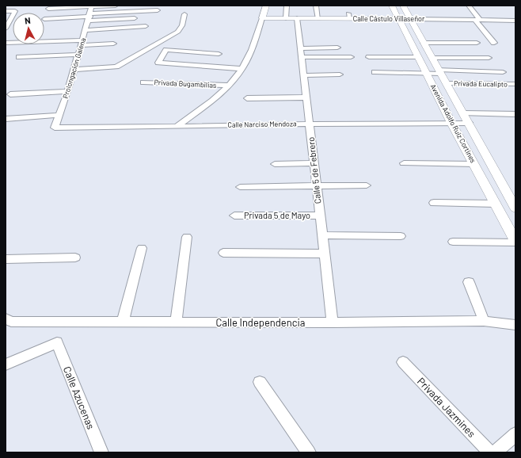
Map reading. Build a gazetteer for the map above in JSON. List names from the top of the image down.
{
  "streets": {
    "street": [
      "Calle Cástulo Villaseñor",
      "Prolongación Galena",
      "Privada Bugambilias",
      "Privada Eucalipto",
      "Avenida Adolfo Ruiz Cortines",
      "Calle Narciso Mendoza",
      "Calle 5 de Febrero",
      "Privada 5 de Mayo",
      "Calle Independencia",
      "Calle Azucenas",
      "Privada Jazmines"
    ]
  },
  "crossings": [
    ["Calle Cástulo Villaseñor", "Avenida Adolfo Ruiz Cortines"],
    ["Calle Cástulo Villaseñor", "Calle 5 de Febrero"],
    ["Prolongación Galena", "Calle Narciso Mendoza"],
    ["Privada Eucalipto", "Avenida Adolfo Ruiz Cortines"],
    ["Avenida Adolfo Ruiz Cortines", "Calle Narciso Mendoza"],
    ["Calle Narciso Mendoza", "Calle 5 de Febrero"],
    ["Calle 5 de Febrero", "Privada 5 de Mayo"],
    ["Calle 5 de Febrero", "Calle Independencia"]
  ],
  "north": "top"
}
